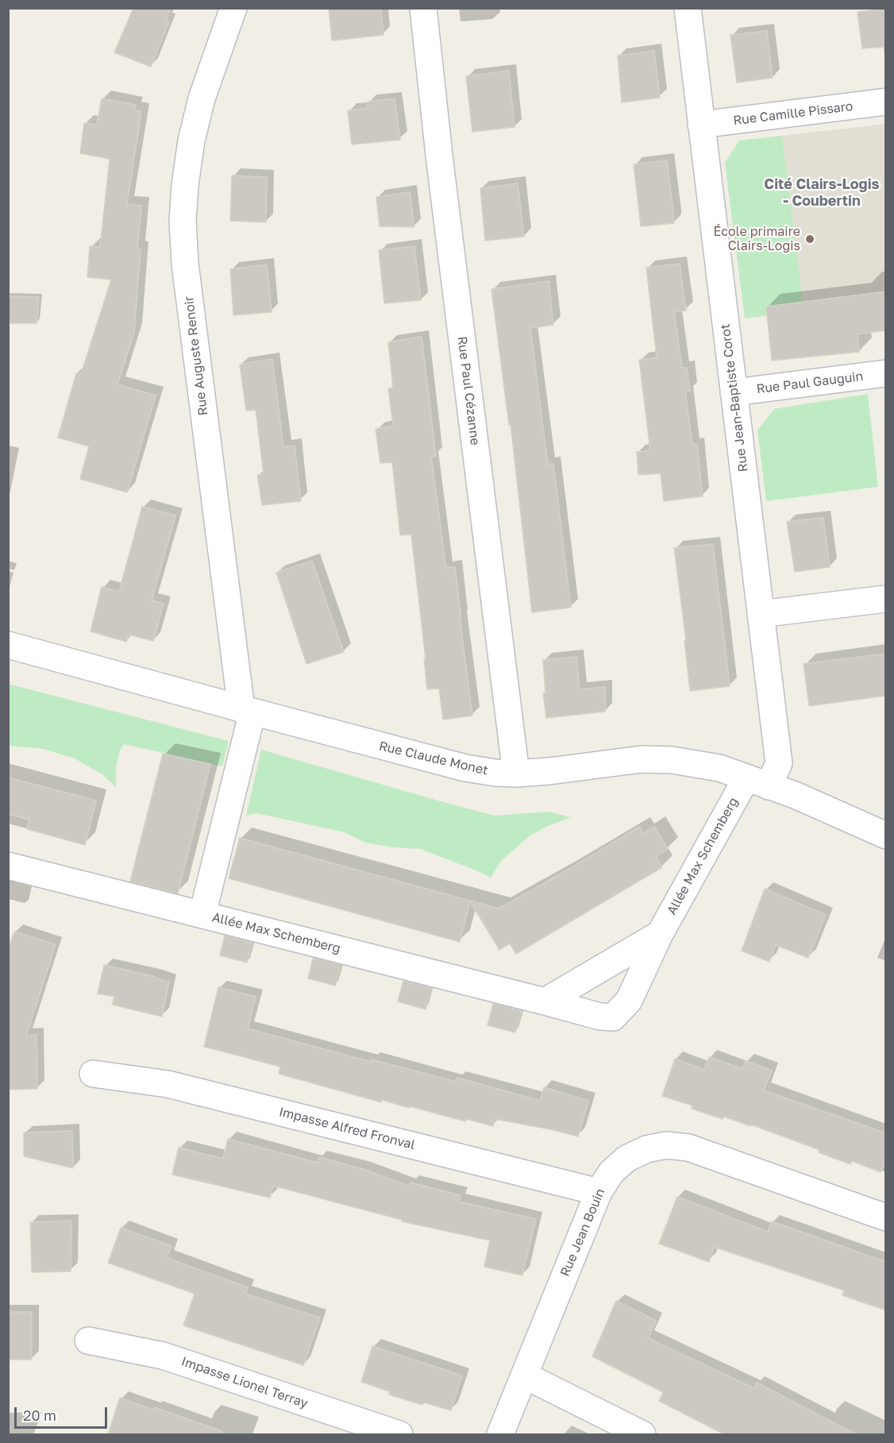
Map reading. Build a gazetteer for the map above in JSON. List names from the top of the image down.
{
  "streets": {
    "street": [
      "Rue Camille Pissaro",
      "Rue Auguste Renoir",
      "Rue Paul Gauguin",
      "Rue Paul Cézanne",
      "Rue Jean-Baptiste Corot",
      "Rue Claude Monet",
      "Allée Max Schemberg",
      "Impasse Alfred Fronval",
      "Rue Jean Bouin",
      "Impasse Lionel Terray"
    ]
  },
  "crossings": [
    ["Rue Camille Pissaro", "Rue Jean-Baptiste Corot"],
    ["Rue Auguste Renoir", "Rue Claude Monet"],
    ["Rue Paul Gauguin", "Rue Jean-Baptiste Corot"],
    ["Rue Paul Cézanne", "Rue Claude Monet"],
    ["Rue Jean-Baptiste Corot", "Rue Claude Monet"],
    ["Rue Jean-Baptiste Corot", "Allée Max Schemberg"],
    ["Rue Claude Monet", "Allée Max Schemberg"],
    ["Impasse Alfred Fronval", "Rue Jean Bouin"]
  ],
  "districts": ["Cité Clairs-Logis - Coubertin"],
  "places": ["École primaire Clairs-Logis"],
  "scale_bar": "20 m"
}
